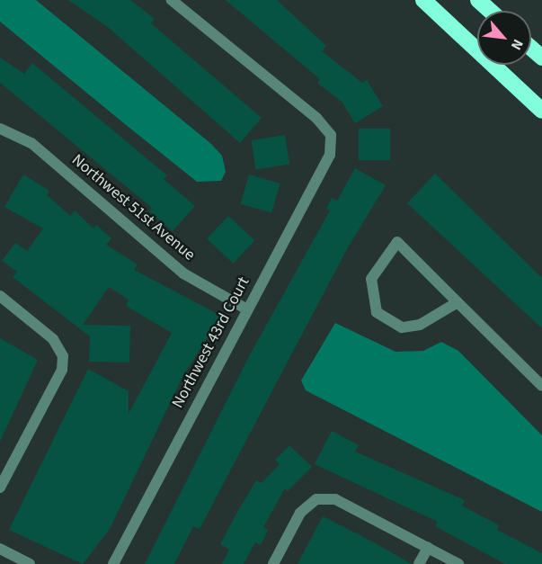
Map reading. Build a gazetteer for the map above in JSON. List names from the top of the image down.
{
  "streets": {
    "street": ["Northwest 51st Avenue", "Northwest 43rd Court"]
  },
  "crossings": [
    ["Northwest 51st Avenue", "Northwest 43rd Court"]
  ],
  "north": "bottom right"
}
